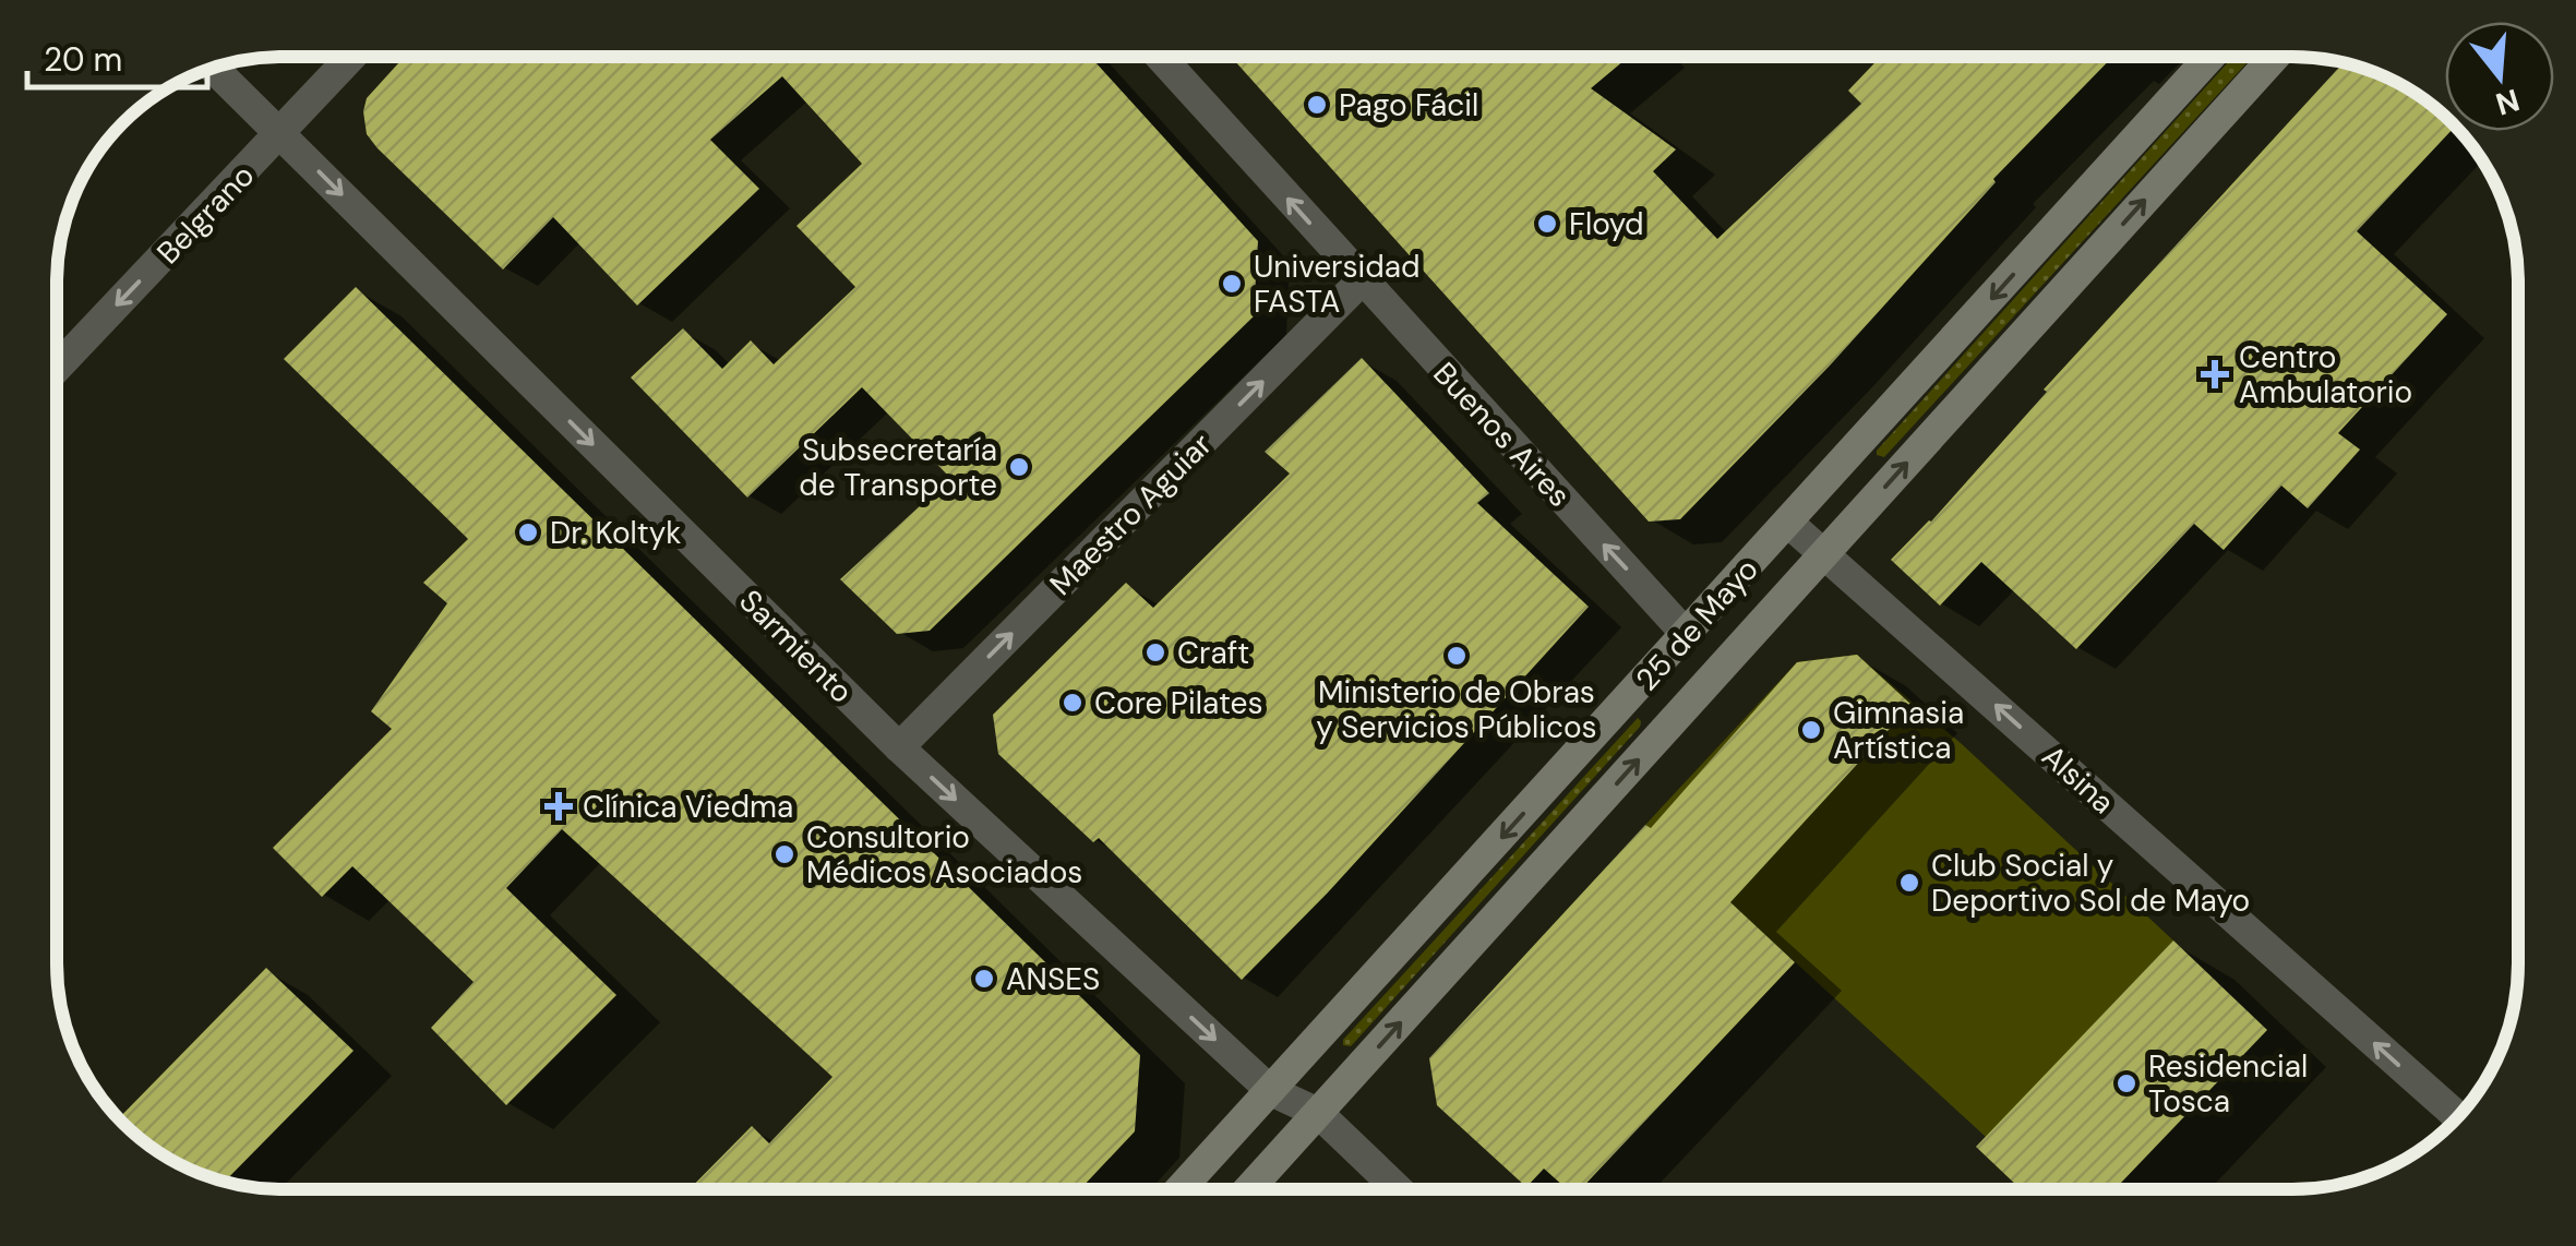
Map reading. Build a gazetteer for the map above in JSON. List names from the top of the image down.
{
  "streets": {
    "main road": ["25 de Mayo"],
    "street": [
      "Belgrano",
      "Buenos Aires",
      "Maestro Aguiar",
      "Sarmiento",
      "Alsina"
    ]
  },
  "crossings": [
    ["Belgrano", "Sarmiento"],
    ["Buenos Aires", "Maestro Aguiar"],
    ["Buenos Aires", "25 de Mayo"],
    ["Maestro Aguiar", "Sarmiento"],
    ["25 de Mayo", "Sarmiento"],
    ["25 de Mayo", "Alsina"]
  ],
  "one_way": [
    "Belgrano",
    "Buenos Aires",
    "Maestro Aguiar",
    "Sarmiento",
    "Alsina"
  ],
  "places": {
    "other": [
      "Pago Fácil",
      "Floyd",
      "Universidad FASTA",
      "Subsecretaría de Transporte",
      "Dr. Koltyk",
      "Craft",
      "Ministerio de Obras y Servicios Públicos",
      "Core Pilates",
      "Gimnasia Artística",
      "Consultorio Médicos Asociados",
      "Club Social y Deportivo Sol de Mayo",
      "ANSES",
      "Residencial Tosca"
    ],
    "health": ["Centro Ambulatorio", "Clínica Viedma"]
  },
  "scale_bar": "20 m",
  "north": "bottom"
}
